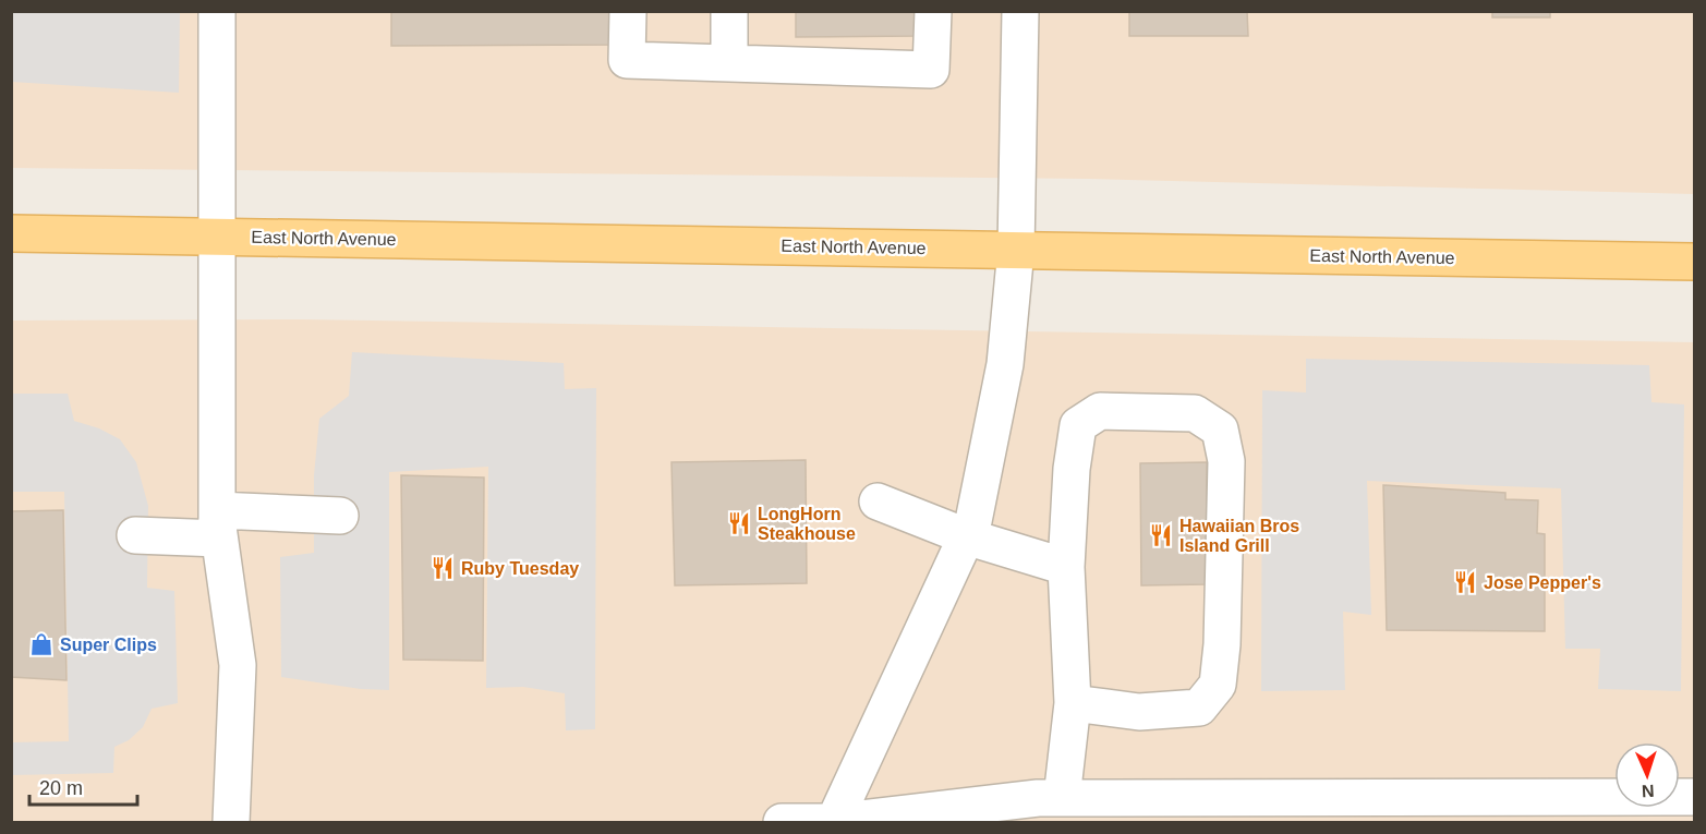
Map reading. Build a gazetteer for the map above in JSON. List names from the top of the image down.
{
  "streets": {
    "main road": ["East North Avenue"]
  },
  "places": {
    "restaurant": [
      "LongHorn Steakhouse",
      "Hawaiian Bros Island Grill",
      "Ruby Tuesday",
      "Jose Pepper's"
    ],
    "shop": ["Super Clips"]
  },
  "scale_bar": "20 m",
  "north": "bottom"
}
